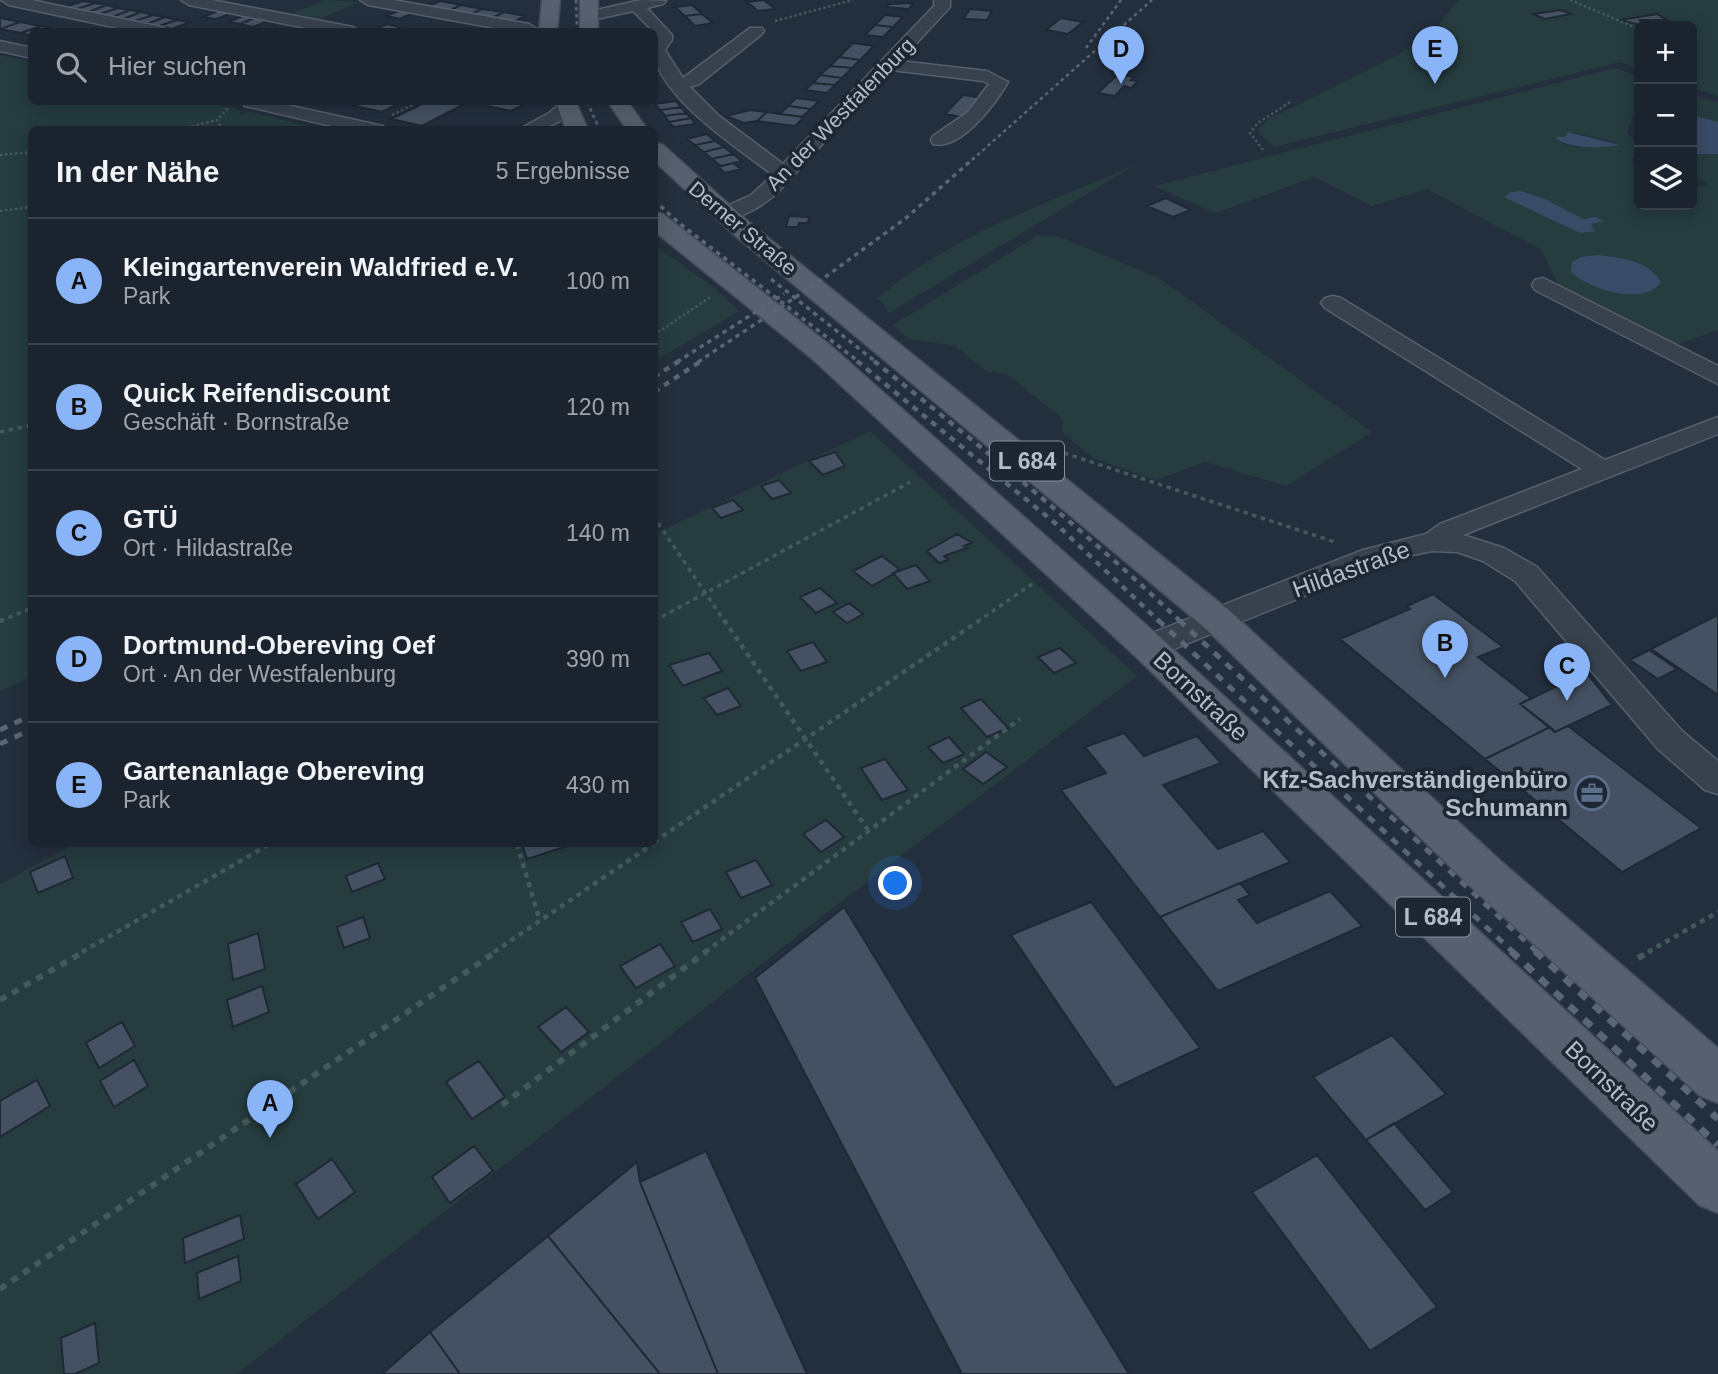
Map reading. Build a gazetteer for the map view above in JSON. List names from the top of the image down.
{
  "streets": {
    "main road": ["Derner Straße", "L 684", "Bornstraße"],
    "street": ["An der Westfalenburg", "Hildastraße"]
  },
  "crossings": [
    ["An der Westfalenburg", "Derner Straße"],
    ["Derner Straße", "L 684"],
    ["Derner Straße", "Hildastraße"],
    ["Derner Straße", "Bornstraße"],
    ["L 684", "Hildastraße"],
    ["Hildastraße", "Bornstraße"]
  ],
  "places": {
    "office": ["Kfz-Sachverständigenbüro Schumann"]
  },
  "page": {
    "map_buttons": ["+", "−"],
    "pins": [
      "D",
      "E",
      "B",
      "C",
      "A"
    ],
    "search": "Hier suchen",
    "heading": ["In der Nähe", "5 Ergebnisse"],
    "list": [
      {
        "mark": "A",
        "name": "Kleingartenverein Waldfried e.V.",
        "note": "Park",
        "value": "100 m"
      },
      {
        "mark": "B",
        "name": "Quick Reifendiscount",
        "note": "Geschäft · Bornstraße",
        "value": "120 m"
      },
      {
        "mark": "C",
        "name": "GTÜ",
        "note": "Ort · Hildastraße",
        "value": "140 m"
      },
      {
        "mark": "D",
        "name": "Dortmund-Obereving Oef",
        "note": "Ort · An der Westfalenburg",
        "value": "390 m"
      },
      {
        "mark": "E",
        "name": "Gartenanlage Obereving",
        "note": "Park",
        "value": "430 m"
      }
    ]
  }
}
